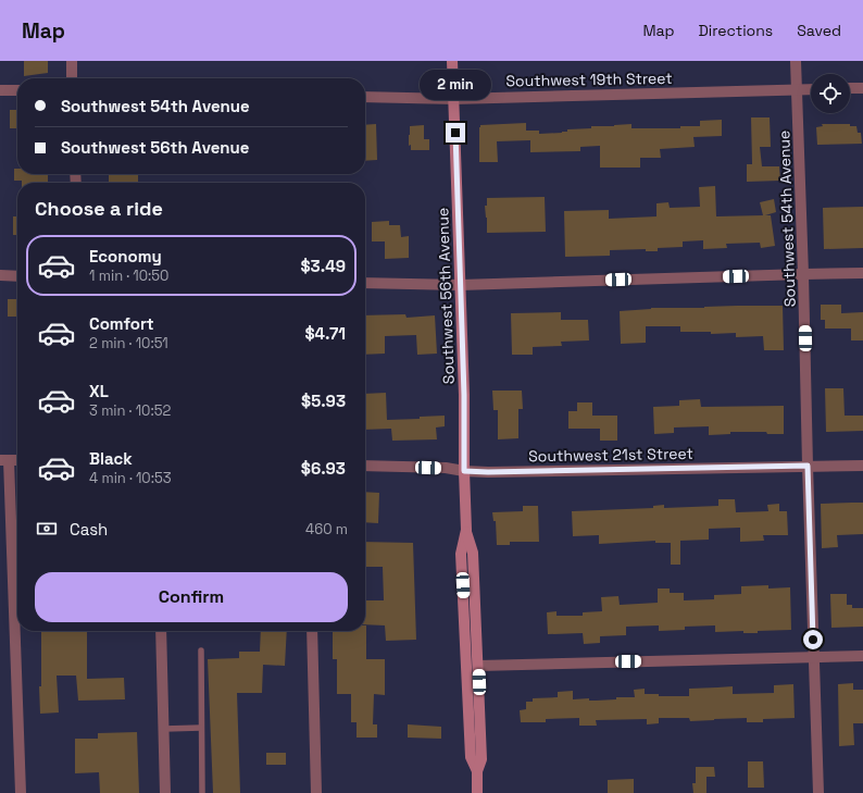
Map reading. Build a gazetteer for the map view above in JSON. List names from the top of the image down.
{
  "streets": {
    "street": [
      "Southwest 19th Street",
      "Southwest 54th Avenue",
      "Southwest 56th Avenue",
      "Southwest 21st Street"
    ]
  },
  "crossings": [
    ["Southwest 19th Street", "Southwest 54th Avenue"],
    ["Southwest 19th Street", "Southwest 56th Avenue"],
    ["Southwest 54th Avenue", "Southwest 21st Street"],
    ["Southwest 56th Avenue", "Southwest 21st Street"]
  ],
  "page": {
    "header": "Map",
    "nav": ["Map", "Directions", "Saved"],
    "bubble": "2 min",
    "banner": ["Southwest 54th Avenue", "Southwest 56th Avenue"],
    "heading": "Choose a ride",
    "list": [
      {
        "name": "Economy",
        "note": "1 min · 10:50",
        "value": "$3.49"
      },
      {
        "name": "Comfort",
        "note": "2 min · 10:51",
        "value": "$4.71"
      },
      {
        "name": "XL",
        "note": "3 min · 10:52",
        "value": "$5.93"
      },
      {
        "name": "Black",
        "note": "4 min · 10:53",
        "value": "$6.93"
      }
    ],
    "pay": ["Cash", "460 m"],
    "buttons": "Confirm"
  }
}
